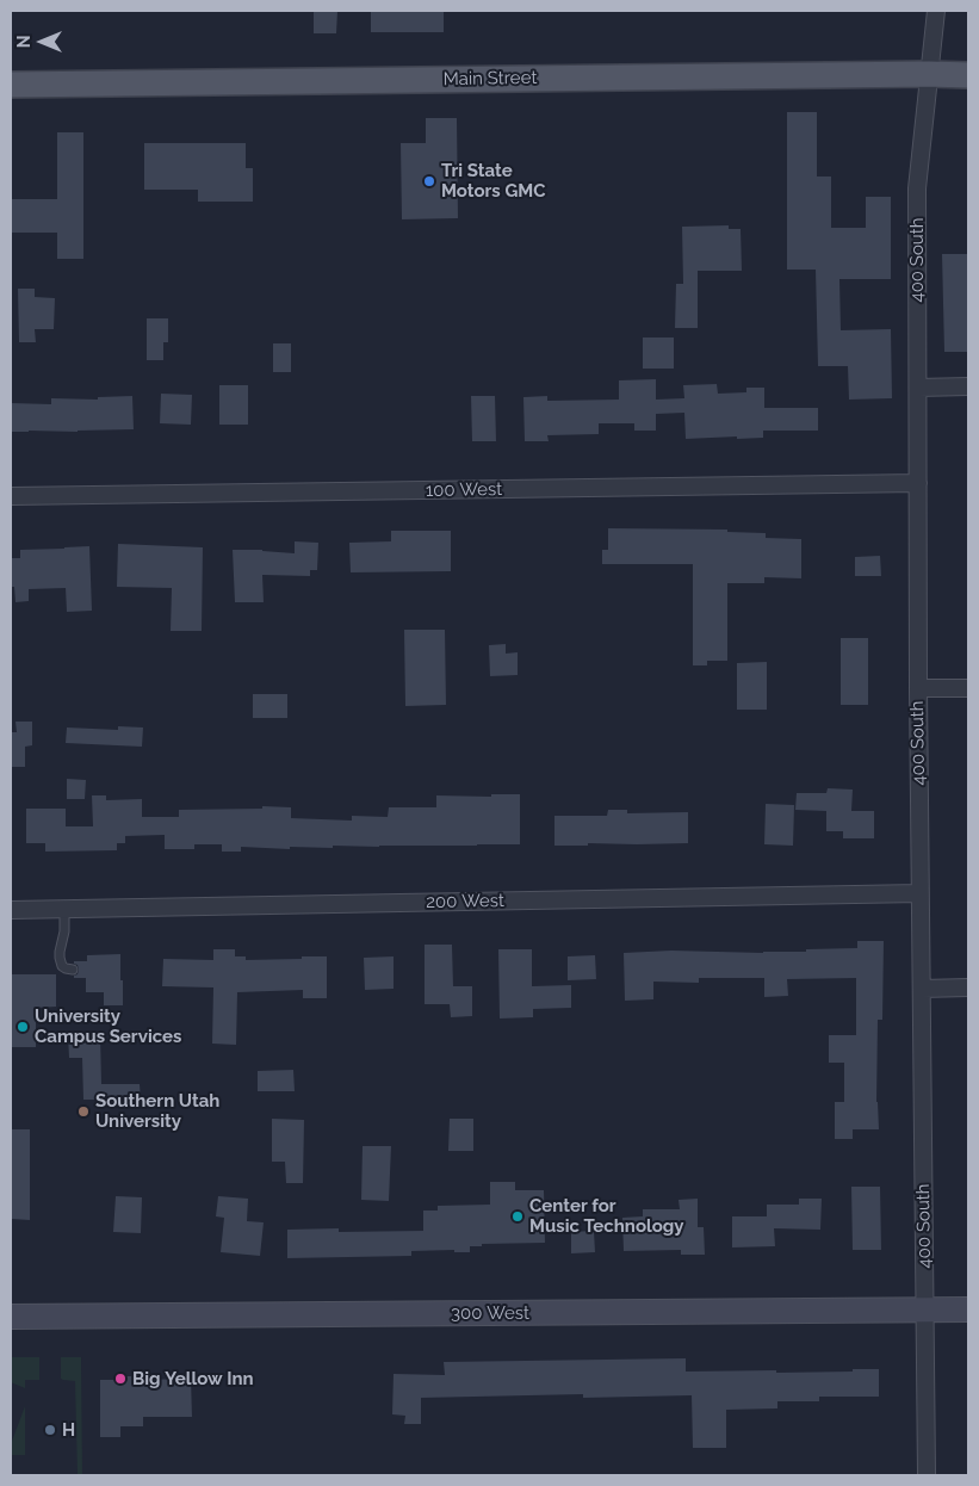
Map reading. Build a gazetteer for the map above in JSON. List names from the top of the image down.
{
  "streets": {
    "main road": ["Main Street"],
    "street": [
      "400 South",
      "100 West",
      "200 West",
      "300 West"
    ]
  },
  "crossings": [
    ["Main Street", "400 South"],
    ["400 South", "100 West"],
    ["400 South", "200 West"],
    ["400 South", "300 West"]
  ],
  "places": [
    "Tri State Motors GMC",
    "University Campus Services",
    "Southern Utah University",
    "Center for Music Technology",
    "Big Yellow Inn",
    "H"
  ],
  "north": "left"
}
